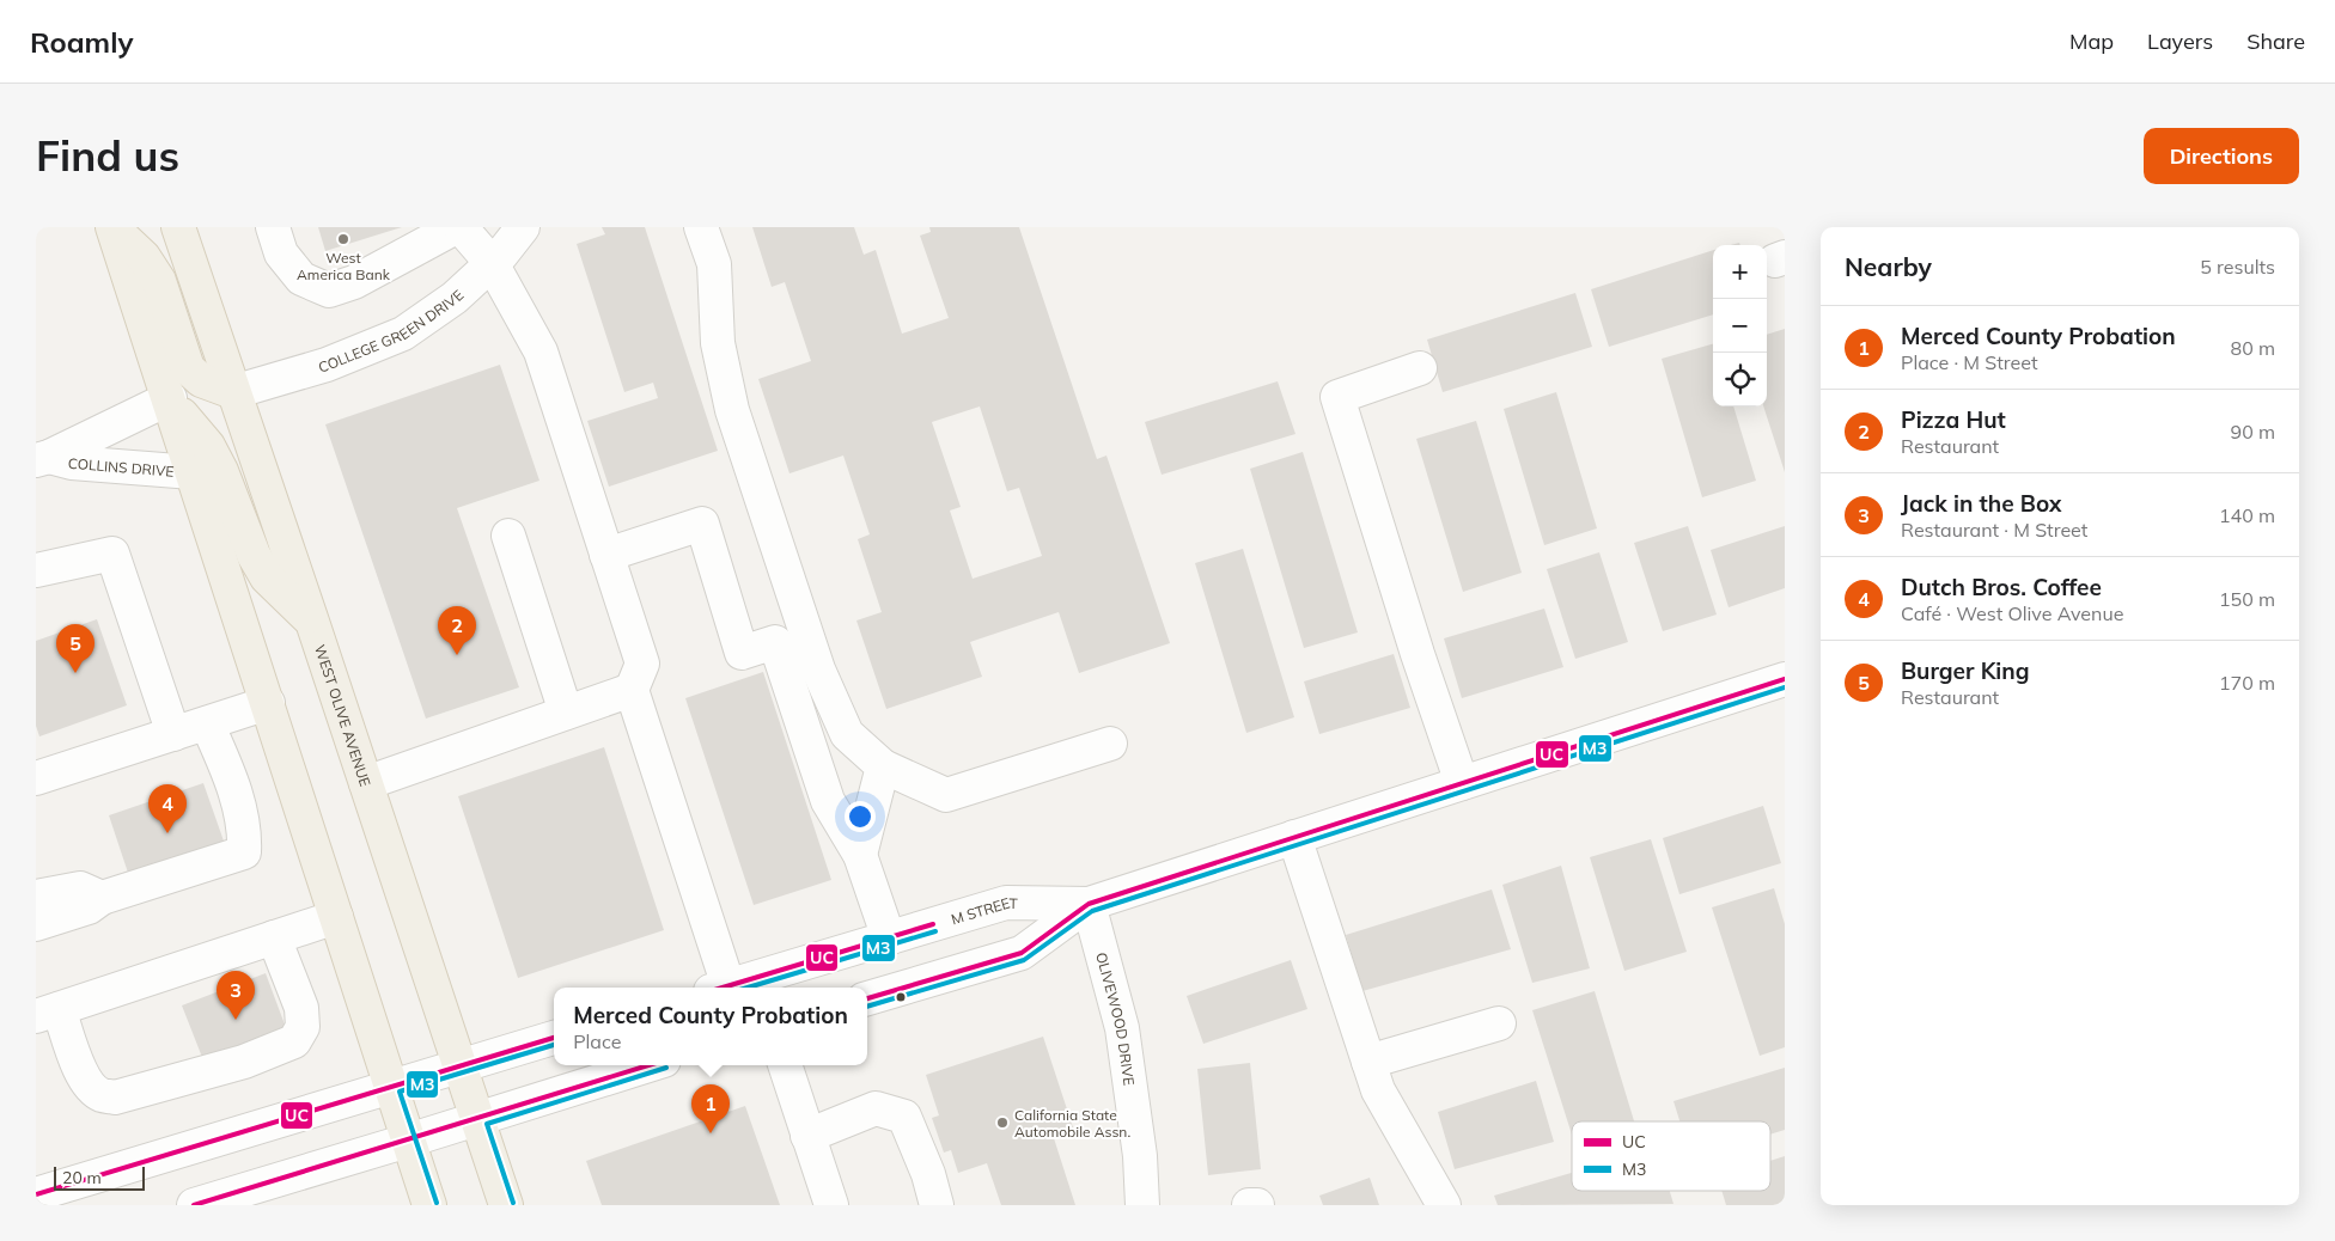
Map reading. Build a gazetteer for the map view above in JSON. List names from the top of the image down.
{
  "streets": {
    "main road": ["WEST OLIVE AVENUE"],
    "street": [
      "COLLEGE GREEN DRIVE",
      "COLLINS DRIVE",
      "M STREET",
      "OLIVEWOOD DRIVE"
    ]
  },
  "crossings": [
    ["COLLEGE GREEN DRIVE", "WEST OLIVE AVENUE"],
    ["M STREET", "OLIVEWOOD DRIVE"]
  ],
  "places": ["West America Bank", "California State Automobile Assn."],
  "lines": ["transit line UC", "transit line M3"],
  "legend": ["UC", "M3"],
  "scale_bar": "20 m",
  "page": {
    "header": "Roamly",
    "nav": ["Map", "Layers", "Share"],
    "buttons": "Directions",
    "title": "Find us",
    "heading": ["Nearby", "5 results"],
    "map_buttons": ["+", "−"],
    "list": [
      {
        "mark": "1",
        "name": "Merced County Probation",
        "note": "Place · M Street",
        "value": "80 m"
      },
      {
        "mark": "2",
        "name": "Pizza Hut",
        "note": "Restaurant",
        "value": "90 m"
      },
      {
        "mark": "3",
        "name": "Jack in the Box",
        "note": "Restaurant · M Street",
        "value": "140 m"
      },
      {
        "mark": "4",
        "name": "Dutch Bros. Coffee",
        "note": "Café · West Olive Avenue",
        "value": "150 m"
      },
      {
        "mark": "5",
        "name": "Burger King",
        "note": "Restaurant",
        "value": "170 m"
      }
    ],
    "pins": [
      "2",
      "5",
      "4",
      "3",
      "1"
    ],
    "popup": ["Merced County Probation", "Place"],
    "scale": "20 m"
  }
}
